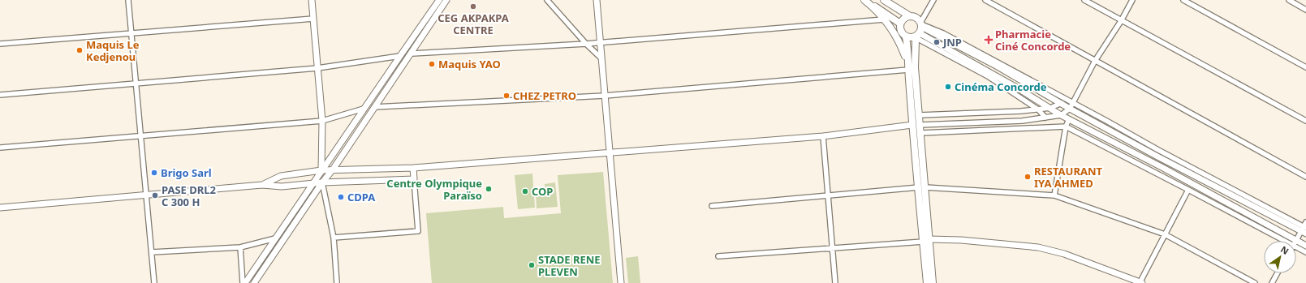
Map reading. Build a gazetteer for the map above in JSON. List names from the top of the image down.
{
  "places": {
    "other": [
      "CEG AKPAKPA CENTRE",
      "JNP",
      "Maquis Le Kedjenou",
      "Maquis YAO",
      "Cinéma Concorde",
      "CHEZ PETRO",
      "Brigo Sarl",
      "RESTAURANT IYA AHMED",
      "Centre Olympique Paraïso",
      "COP",
      "PASE DRL2 C 300 H",
      "CDPA",
      "STADE RENE PLEVEN"
    ],
    "health": ["Pharmacie Ciné Concorde"]
  },
  "north": "top right"
}
